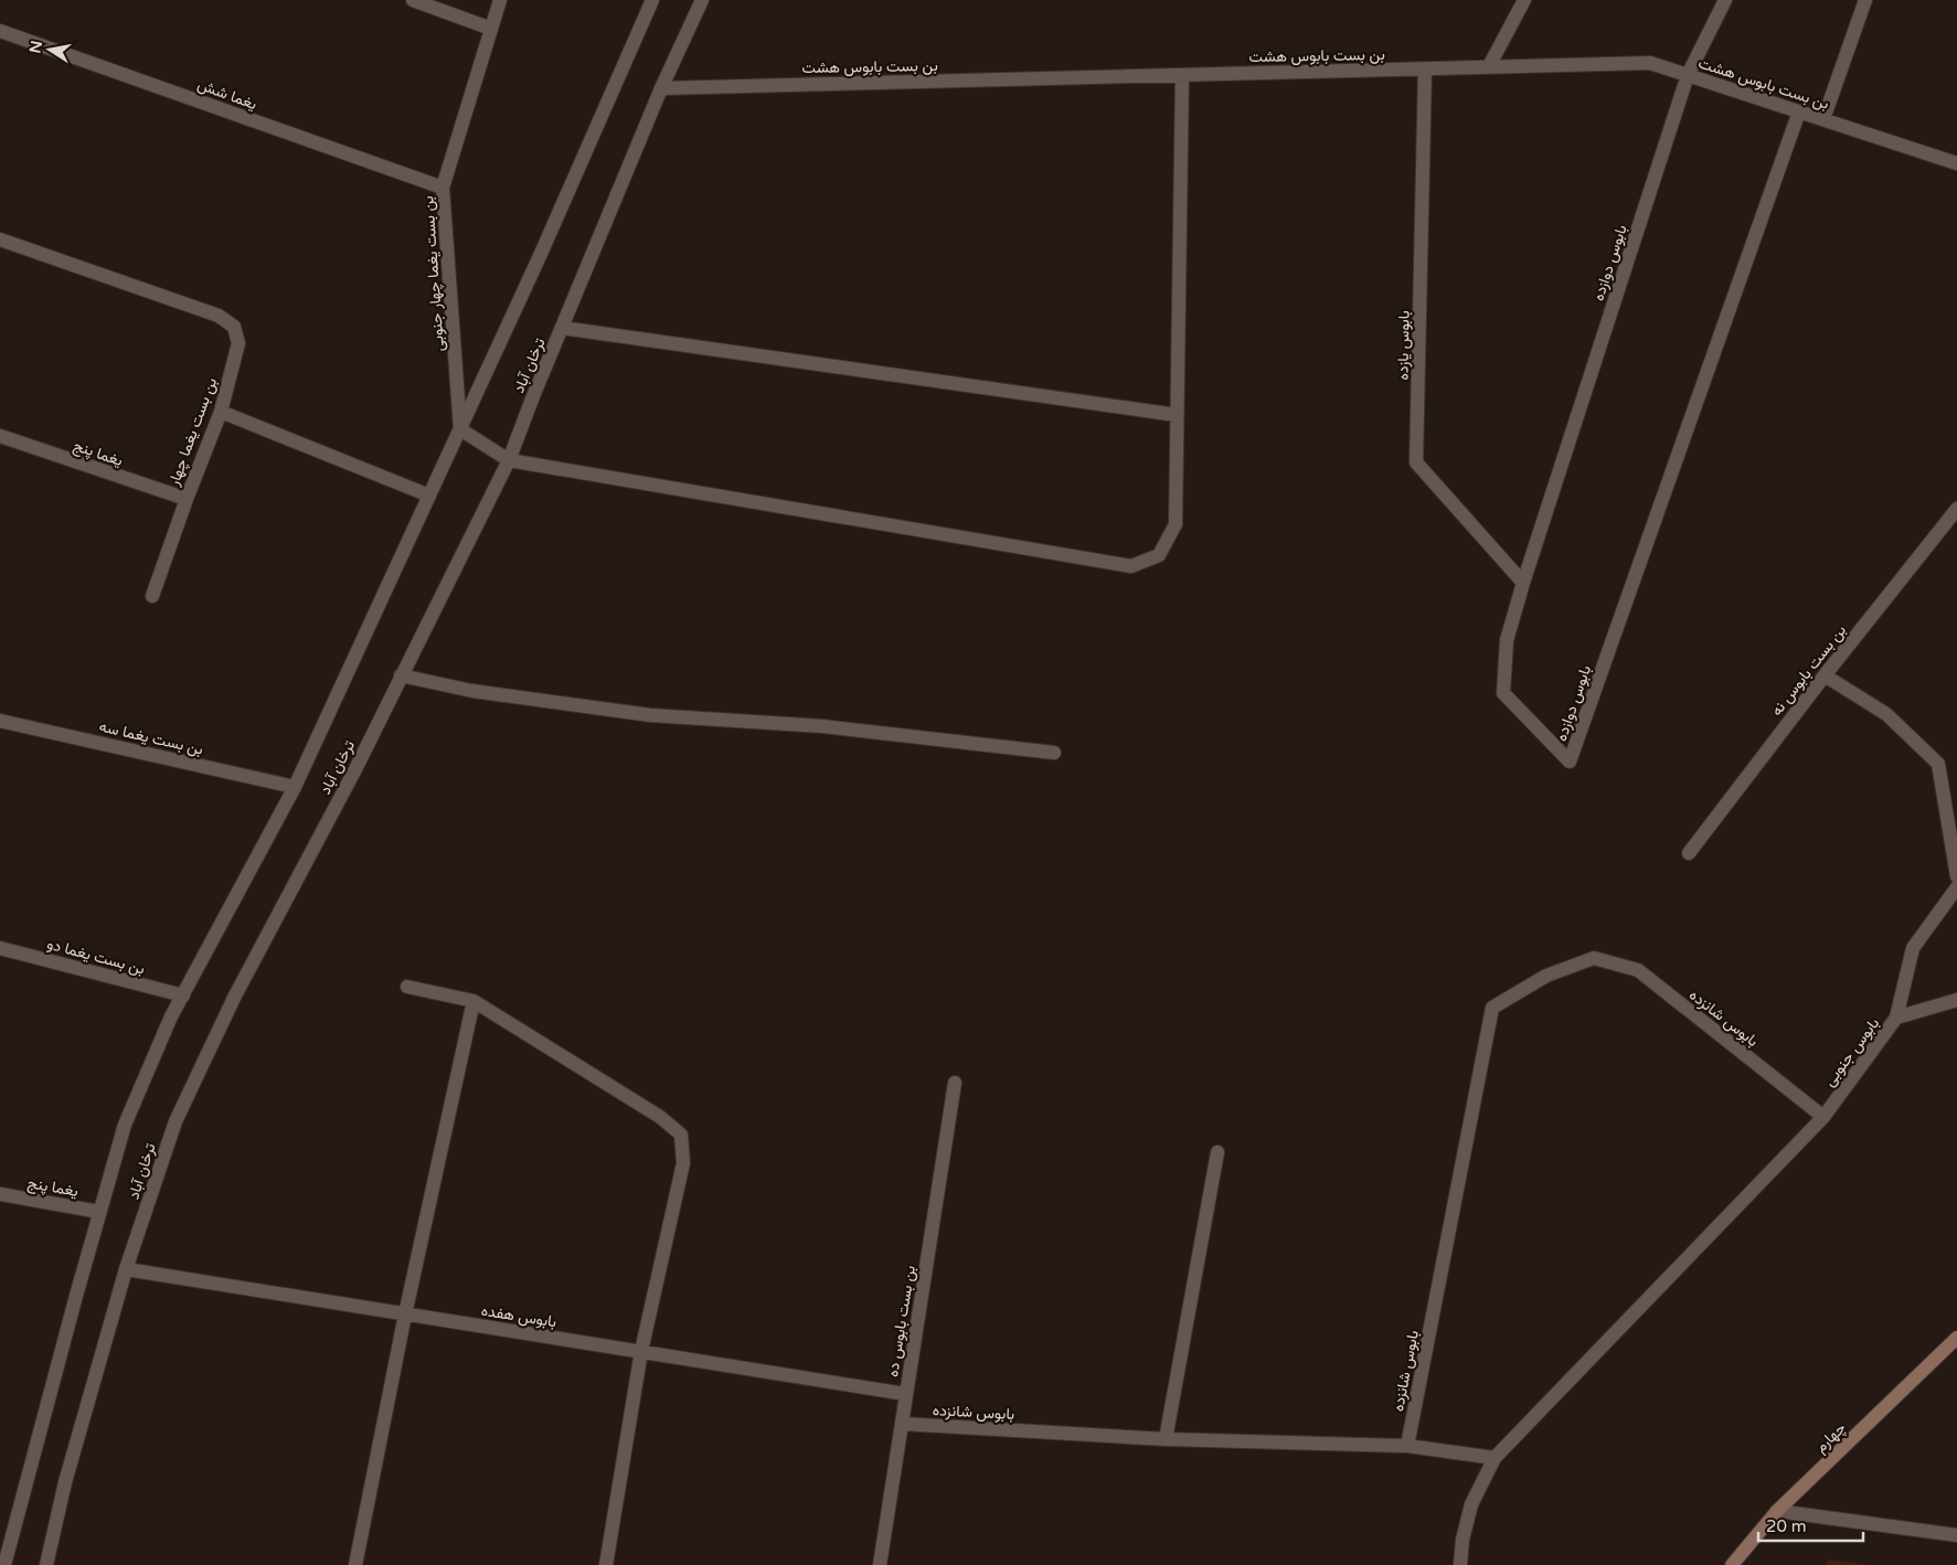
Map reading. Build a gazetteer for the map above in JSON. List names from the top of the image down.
{
  "streets": {
    "main road": ["چهارم"],
    "street": [
      "بن بست بابوس هشت",
      "یغما شش",
      "بابوس دوازده",
      "بن بست یغما چهار جنوبی",
      "بابوس یازده",
      "ترخان آباد",
      "بن بست یغما چهار",
      "یغما پنج",
      "بن بست بابوس نه",
      "بن بست یغما سه",
      "بن بست یغما دو",
      "بابوس شانزده",
      "بابوس جنوبی",
      "بابوس هفده",
      "بن بست بابوس ده"
    ]
  },
  "crossings": [
    ["بن بست بابوس هشت", "بابوس دوازده"],
    ["بن بست بابوس هشت", "بابوس یازده"],
    ["بن بست بابوس هشت", "ترخان آباد"],
    ["یغما شش", "بن بست یغما چهار جنوبی"],
    ["بابوس دوازده", "بابوس یازده"],
    ["بن بست یغما چهار جنوبی", "ترخان آباد"],
    ["ترخان آباد", "یغما پنج"],
    ["ترخان آباد", "بن بست یغما سه"],
    ["ترخان آباد", "بن بست یغما دو"],
    ["ترخان آباد", "بابوس هفده"],
    ["بن بست یغما چهار", "یغما پنج"],
    ["بابوس شانزده", "بابوس جنوبی"],
    ["بابوس شانزده", "بن بست بابوس ده"],
    ["بابوس هفده", "بن بست بابوس ده"]
  ],
  "scale_bar": "20 m",
  "north": "left"
}
